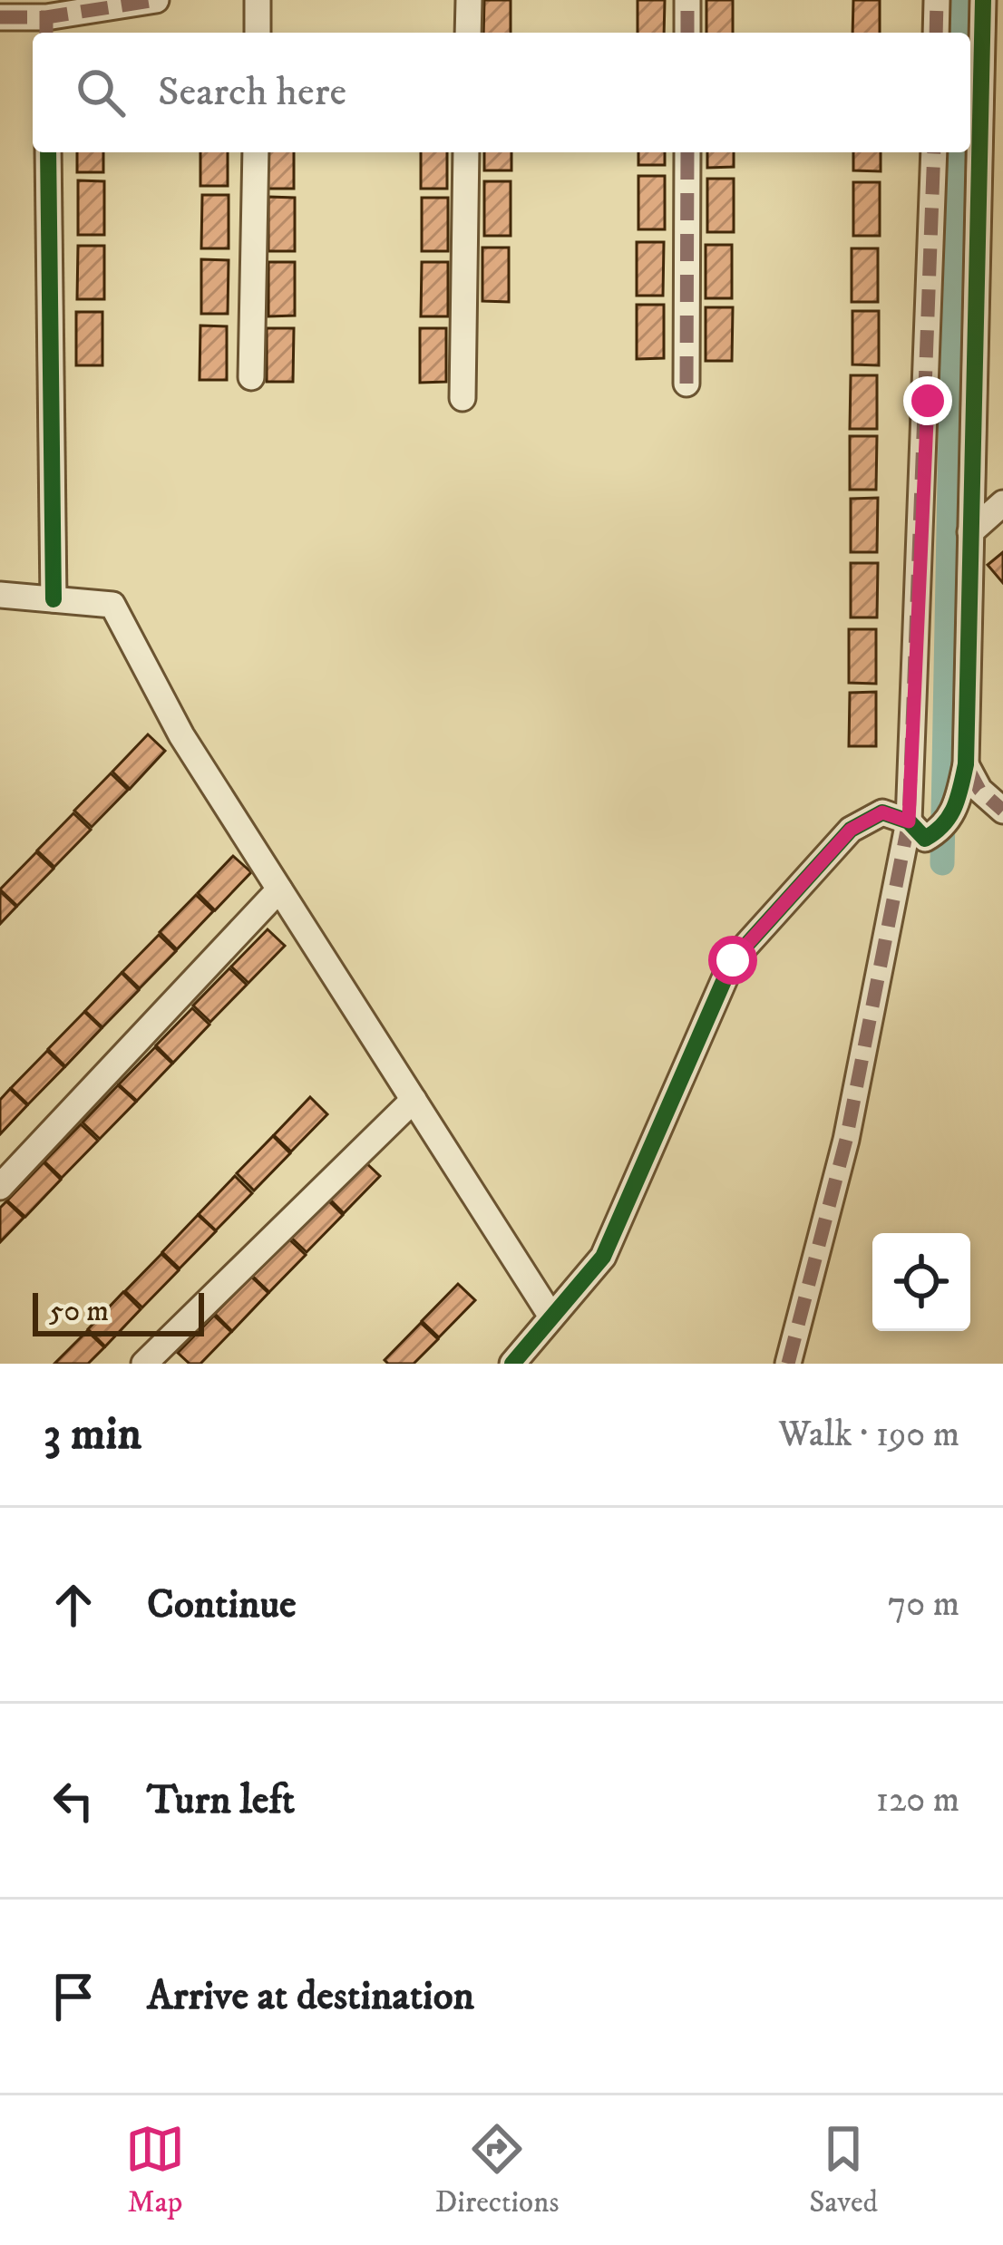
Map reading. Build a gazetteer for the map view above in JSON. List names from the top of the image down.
{
  "scale_bar": "50 m",
  "page": {
    "search": "Search here",
    "scale": "50 m",
    "heading": ["3 min", "Walk · 190 m"],
    "list": [
      ["Continue", "70 m"],
      ["Turn left", "120 m"],
      "Arrive at destination"
    ],
    "nav": ["Map", "Directions", "Saved"]
  }
}
